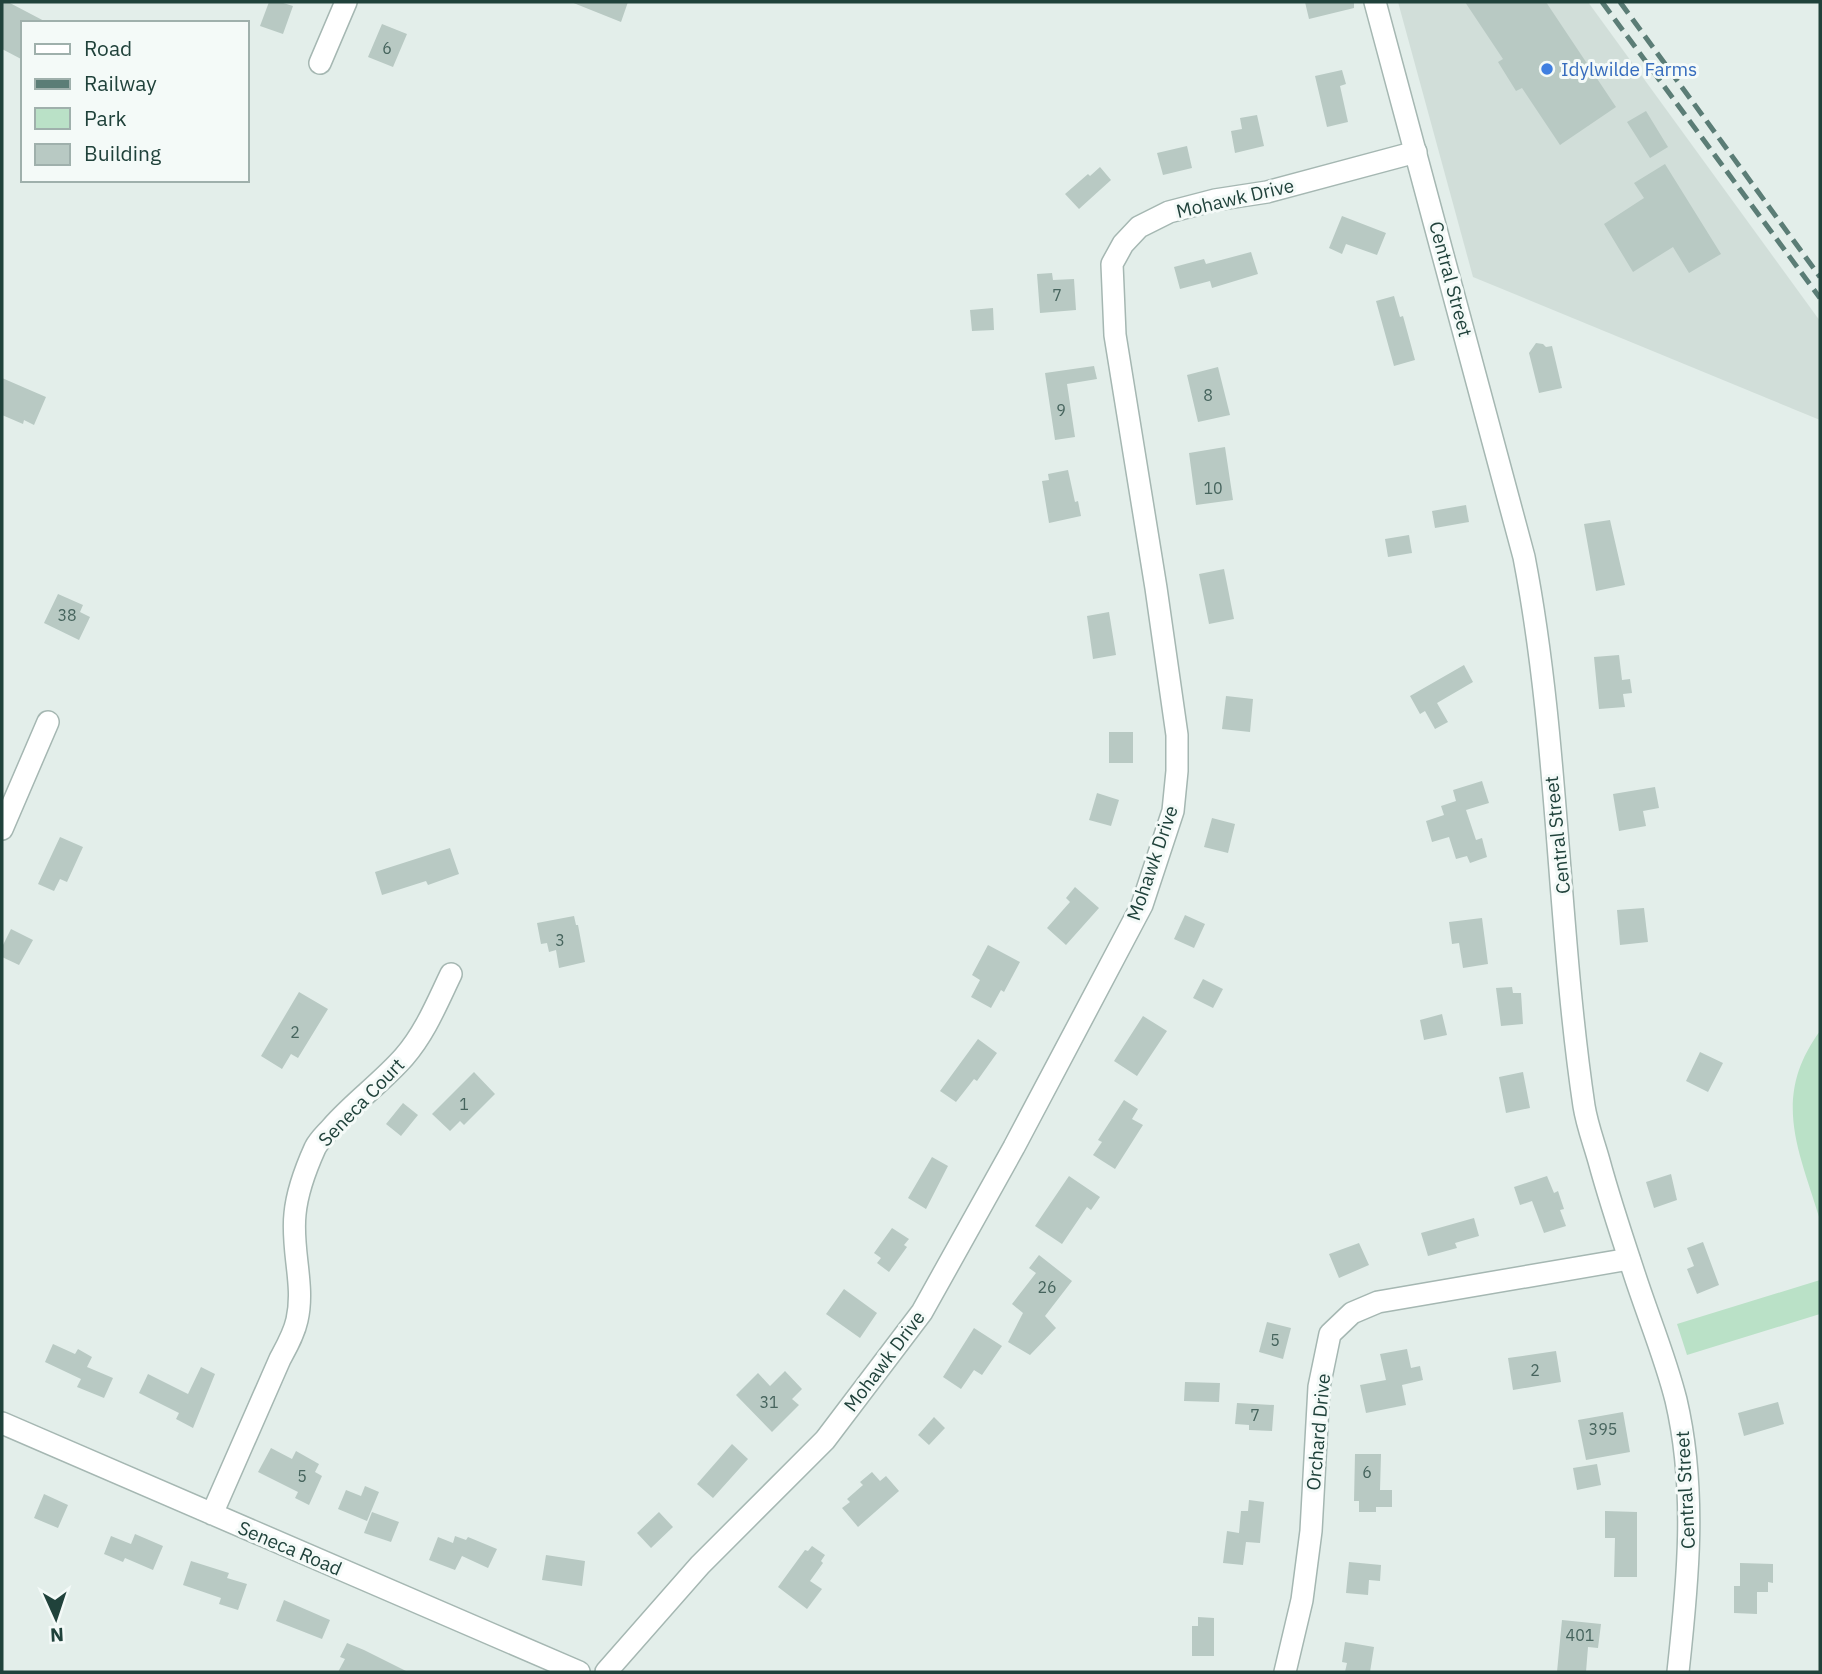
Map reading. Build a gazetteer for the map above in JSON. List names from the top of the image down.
{
  "streets": {
    "street": [
      "Mohawk Drive",
      "Central Street",
      "Seneca Court",
      "Orchard Drive",
      "Seneca Road"
    ]
  },
  "crossings": [
    ["Mohawk Drive", "Central Street"],
    ["Central Street", "Orchard Drive"],
    ["Seneca Court", "Seneca Road"]
  ],
  "places": ["Idylwilde Farms"],
  "house_numbers": [
    "6",
    "7",
    "8",
    "9",
    "10",
    "38",
    "3",
    "2",
    "1",
    "26",
    "5",
    "2",
    "31",
    "7",
    "395",
    "6",
    "5",
    "401"
  ],
  "legend": [
    "Road",
    "Railway",
    "Park",
    "Building"
  ],
  "north": "bottom"
}
